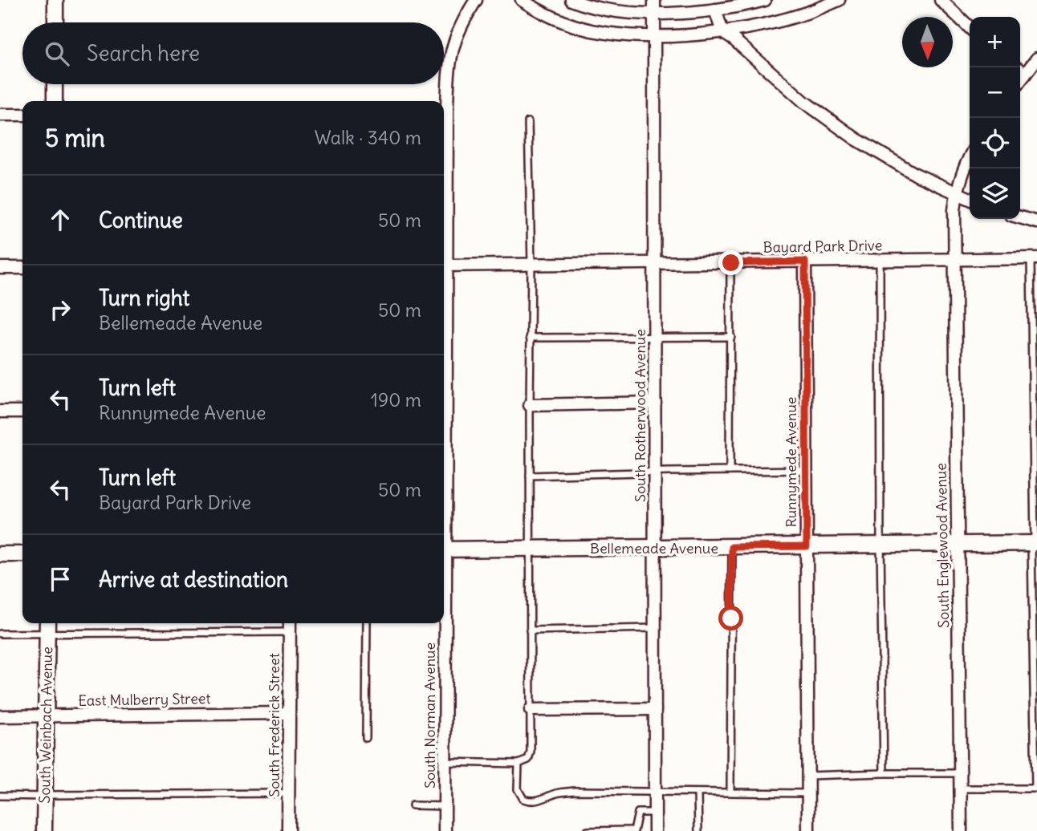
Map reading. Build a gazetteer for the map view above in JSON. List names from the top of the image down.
{
  "streets": {
    "street": [
      "Bayard Park Drive",
      "South Rotherwood Avenue",
      "Runnymede Avenue",
      "South Englewood Avenue",
      "Bellemeade Avenue",
      "East Mulberry Street",
      "South Norman Avenue",
      "South Weinbach Avenue",
      "South Frederick Street"
    ]
  },
  "crossings": [
    ["Bayard Park Drive", "South Rotherwood Avenue"],
    ["Bayard Park Drive", "Runnymede Avenue"],
    ["Bayard Park Drive", "South Englewood Avenue"],
    ["South Rotherwood Avenue", "Bellemeade Avenue"],
    ["Runnymede Avenue", "Bellemeade Avenue"],
    ["South Englewood Avenue", "Bellemeade Avenue"],
    ["East Mulberry Street", "South Weinbach Avenue"],
    ["East Mulberry Street", "South Frederick Street"]
  ],
  "north": "bottom",
  "page": {
    "map_buttons": ["+", "−"],
    "search": "Search here",
    "heading": ["5 min", "Walk · 340 m"],
    "list": [
      ["Continue", "50 m"],
      ["Turn right", "Bellemeade Avenue", "50 m"],
      ["Turn left", "Runnymede Avenue", "190 m"],
      ["Turn left", "Bayard Park Drive", "50 m"],
      "Arrive at destination"
    ]
  }
}
